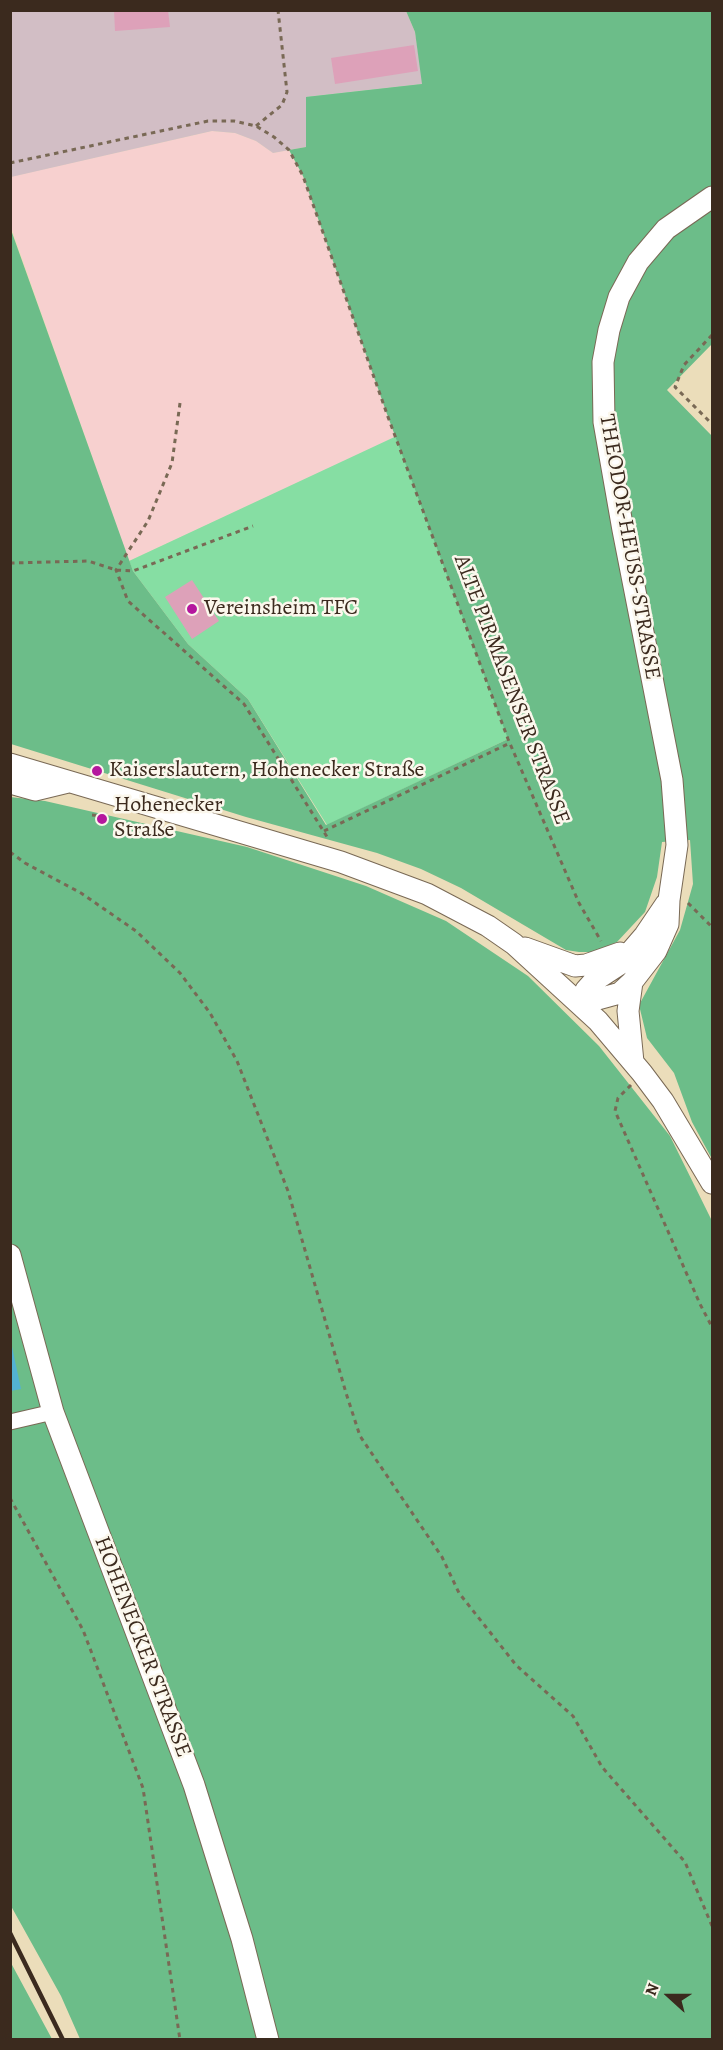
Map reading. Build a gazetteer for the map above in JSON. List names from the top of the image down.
{
  "streets": {
    "street": ["THEODOR-HEUSS-STRASSE", "HOHENECKER STRASSE"],
    "path": ["ALTE PIRMASENSER STRASSE"]
  },
  "places": ["Vereinsheim TFC", "Kaiserslautern, Hohenecker Straße", "Hohenecker Straße"],
  "north": "left"
}
